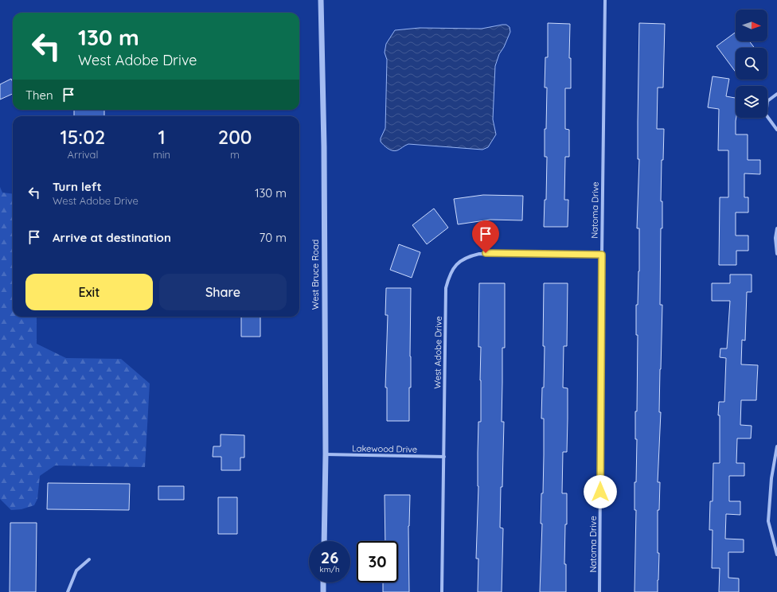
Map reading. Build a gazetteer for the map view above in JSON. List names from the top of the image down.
{
  "streets": {
    "street": [
      "Natoma Drive",
      "West Bruce Road",
      "West Adobe Drive",
      "Lakewood Drive"
    ]
  },
  "crossings": [
    ["Natoma Drive", "West Adobe Drive"],
    ["West Bruce Road", "Lakewood Drive"],
    ["West Adobe Drive", "Lakewood Drive"]
  ],
  "north": "right",
  "page": {
    "turn": ["130 m", "West Adobe Drive"],
    "then": "Then",
    "eta": [
      "15:02",
      "Arrival",
      "1",
      "min",
      "200",
      "m"
    ],
    "list": [
      {
        "name": "Turn left",
        "note": "West Adobe Drive",
        "value": "130 m"
      },
      {
        "name": "Arrive at destination",
        "value": "70 m"
      }
    ],
    "buttons": ["Exit", "Share"],
    "speed": "26 km/h",
    "limit": "30"
  }
}
